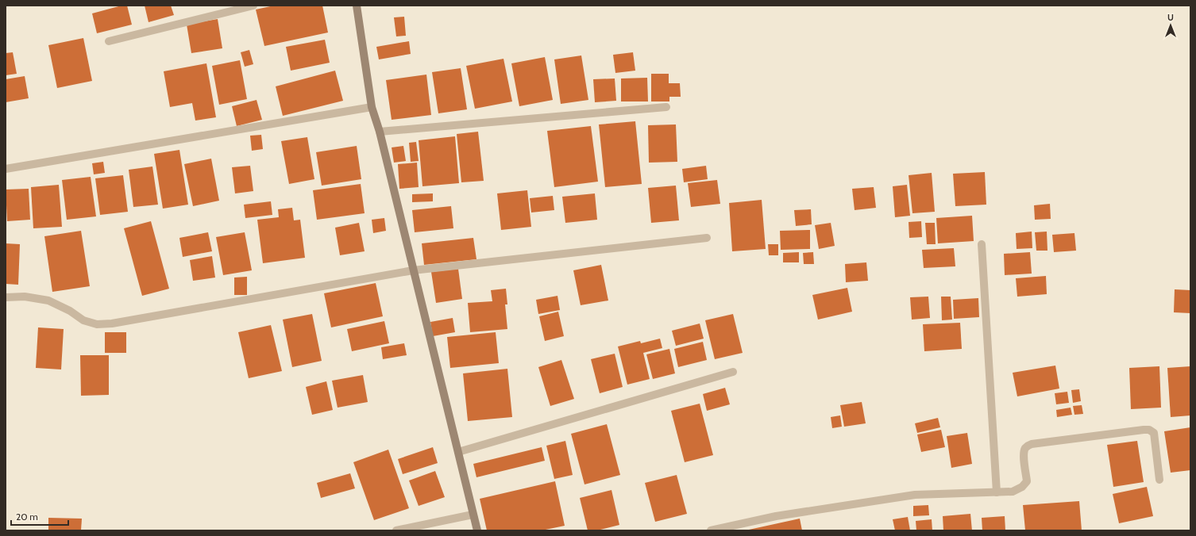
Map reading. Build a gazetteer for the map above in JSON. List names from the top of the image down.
{
  "scale_bar": "20 m",
  "north": "top"
}
